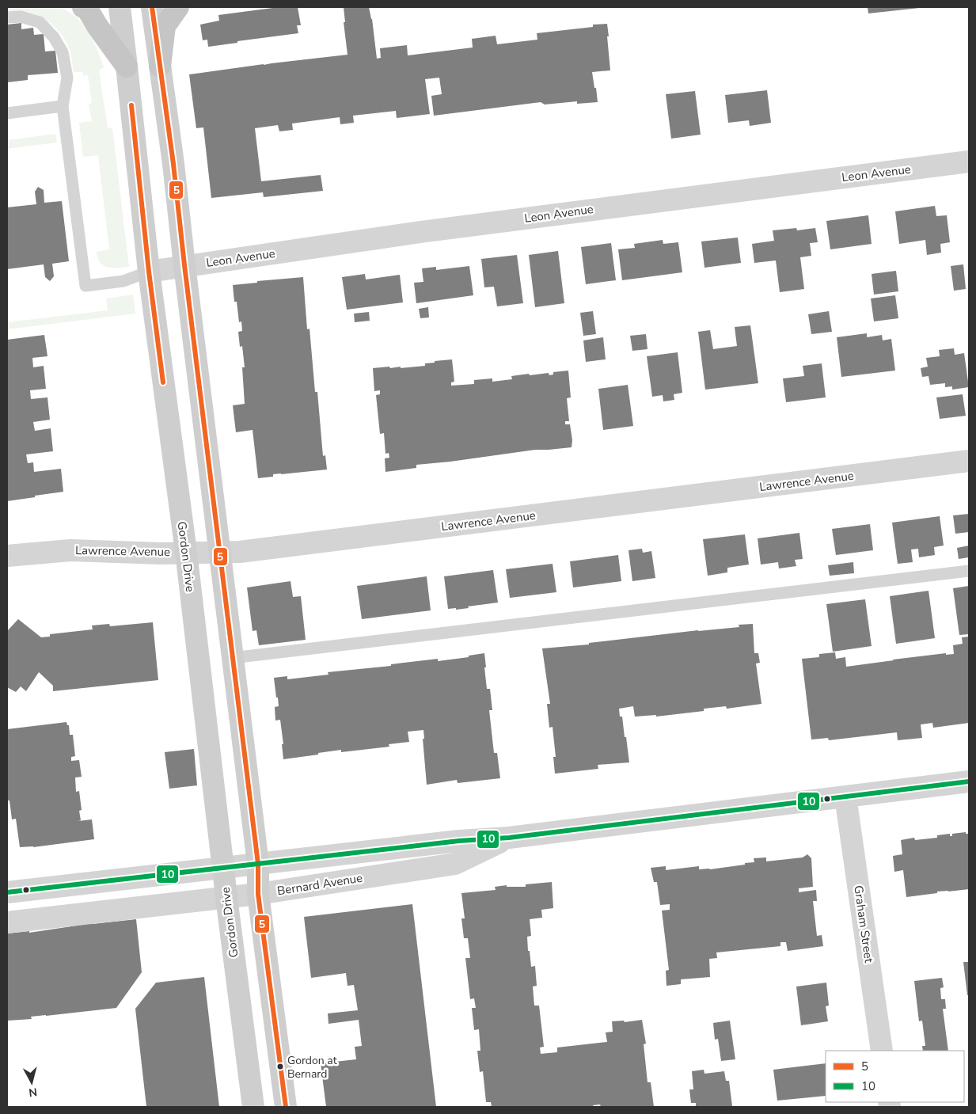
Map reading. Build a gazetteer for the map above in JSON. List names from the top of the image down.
{
  "streets": {
    "main road": ["Gordon Drive"],
    "street": [
      "Leon Avenue",
      "Lawrence Avenue",
      "Bernard Avenue",
      "Graham Street"
    ]
  },
  "crossings": [
    ["Leon Avenue", "Gordon Drive"],
    ["Lawrence Avenue", "Gordon Drive"],
    ["Gordon Drive", "Bernard Avenue"],
    ["Bernard Avenue", "Graham Street"]
  ],
  "places": ["Gordon at Bernard"],
  "lines": ["transit line 5", "transit line 10"],
  "legend": ["5", "10"],
  "north": "bottom"
}
